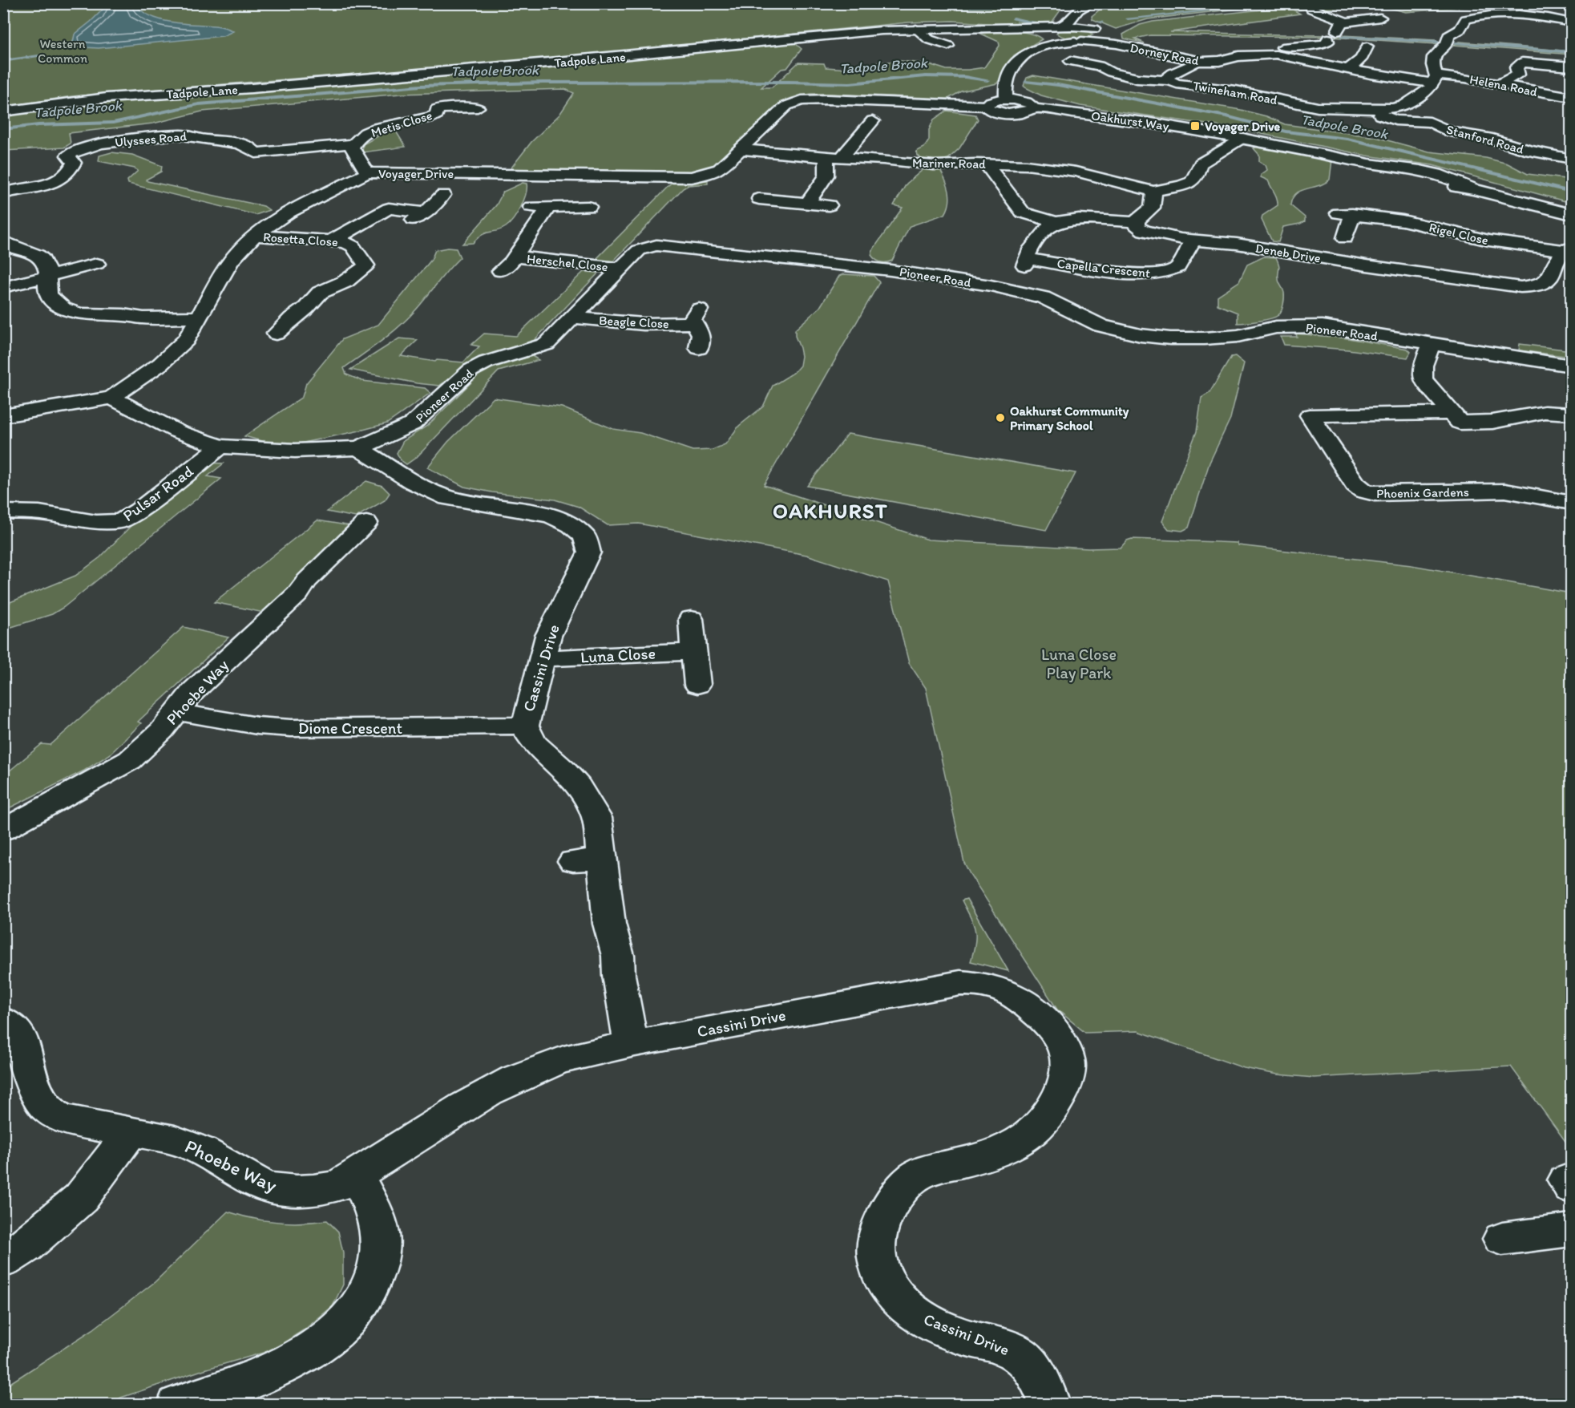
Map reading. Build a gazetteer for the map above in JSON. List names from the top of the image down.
{
  "streets": {
    "street": [
      "Dorney Road",
      "Tadpole Lane",
      "Helena Road",
      "Twineham Road",
      "Oakhurst Way",
      "Metis Close",
      "Ulysses Road",
      "Stanford Road",
      "Mariner Road",
      "Voyager Drive",
      "Rigel Close",
      "Rosetta Close",
      "Deneb Drive",
      "Herschel Close",
      "Capella Crescent",
      "Pioneer Road",
      "Beagle Close",
      "Phoenix Gardens",
      "Pulsar Road",
      "Luna Close",
      "Cassini Drive",
      "Phoebe Way",
      "Dione Crescent"
    ]
  },
  "crossings": [
    ["Dorney Road", "Tadpole Lane"],
    ["Dorney Road", "Helena Road"],
    ["Dorney Road", "Twineham Road"],
    ["Helena Road", "Twineham Road"],
    ["Twineham Road", "Stanford Road"],
    ["Oakhurst Way", "Voyager Drive"],
    ["Metis Close", "Ulysses Road"],
    ["Mariner Road", "Voyager Drive"],
    ["Voyager Drive", "Rosetta Close"],
    ["Rigel Close", "Deneb Drive"],
    ["Deneb Drive", "Capella Crescent"],
    ["Herschel Close", "Pioneer Road"],
    ["Pioneer Road", "Beagle Close"],
    ["Pioneer Road", "Phoenix Gardens"],
    ["Pioneer Road", "Cassini Drive"],
    ["Luna Close", "Cassini Drive"],
    ["Cassini Drive", "Phoebe Way"],
    ["Cassini Drive", "Dione Crescent"],
    ["Phoebe Way", "Dione Crescent"]
  ],
  "districts": ["OAKHURST"],
  "water": ["Tadpole Brook"],
  "parks": ["Western Common", "Luna Close Play Park"],
  "places": {
    "transit": ["Voyager Drive"],
    "other": ["Oakhurst Community Primary School"]
  }
}
